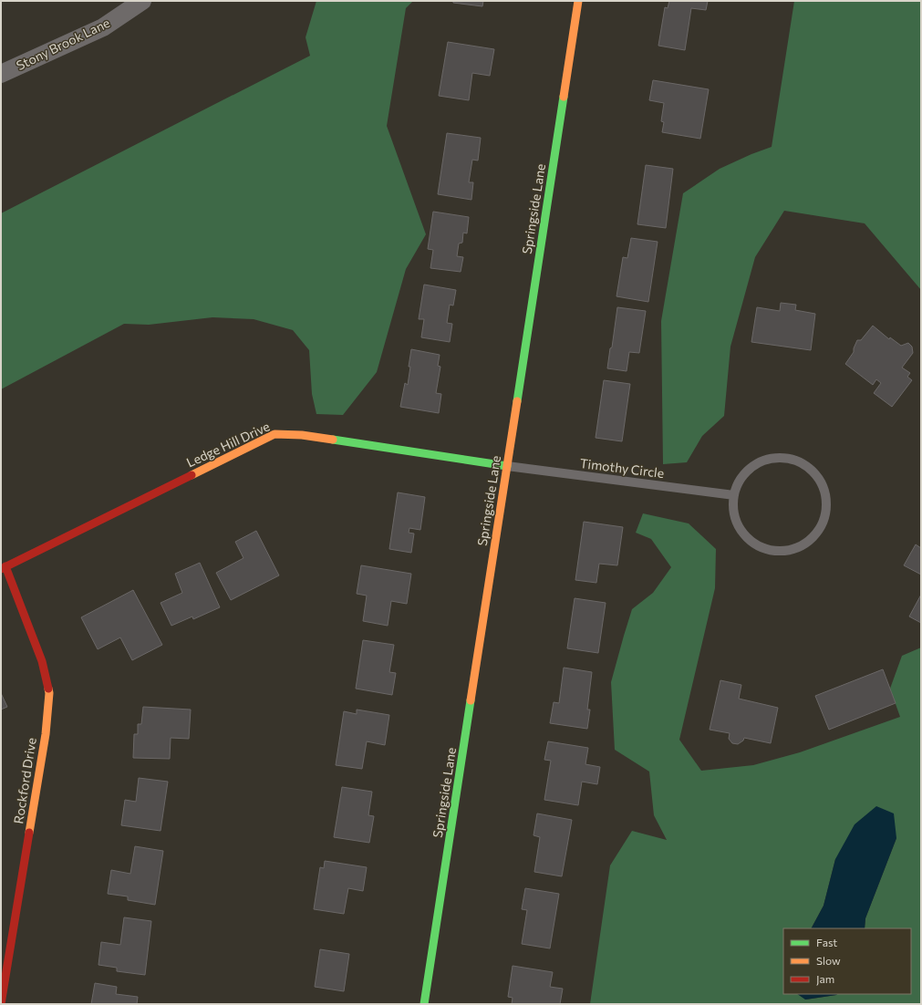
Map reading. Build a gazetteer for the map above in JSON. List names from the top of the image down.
{
  "streets": {
    "street": [
      "Stony Brook Lane",
      "Springside Lane",
      "Ledge Hill Drive",
      "Rockford Drive"
    ],
    "lane": ["Timothy Circle"]
  },
  "crossings": [
    ["Springside Lane", "Ledge Hill Drive"],
    ["Springside Lane", "Timothy Circle"],
    ["Ledge Hill Drive", "Timothy Circle"],
    ["Ledge Hill Drive", "Rockford Drive"]
  ],
  "legend": ["Fast", "Slow", "Jam"]
}
